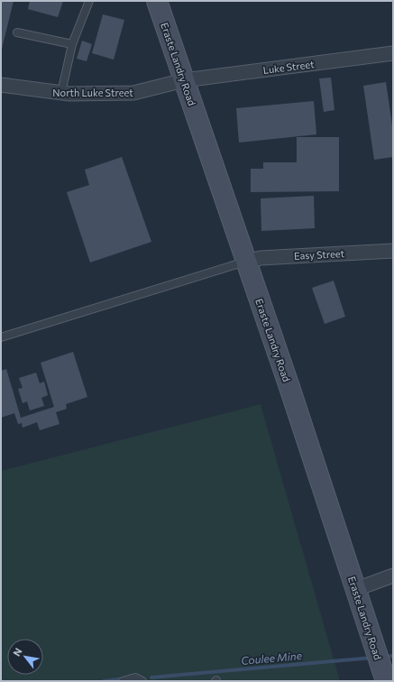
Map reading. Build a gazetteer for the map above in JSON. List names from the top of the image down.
{
  "streets": {
    "street": [
      "Eraste Landry Road",
      "Luke Street",
      "North Luke Street",
      "Easy Street"
    ]
  },
  "crossings": [
    ["Eraste Landry Road", "Luke Street"],
    ["Eraste Landry Road", "North Luke Street"],
    ["Eraste Landry Road", "Easy Street"],
    ["Luke Street", "North Luke Street"]
  ],
  "water": ["Coulee Mine"],
  "north": "top left"
}
